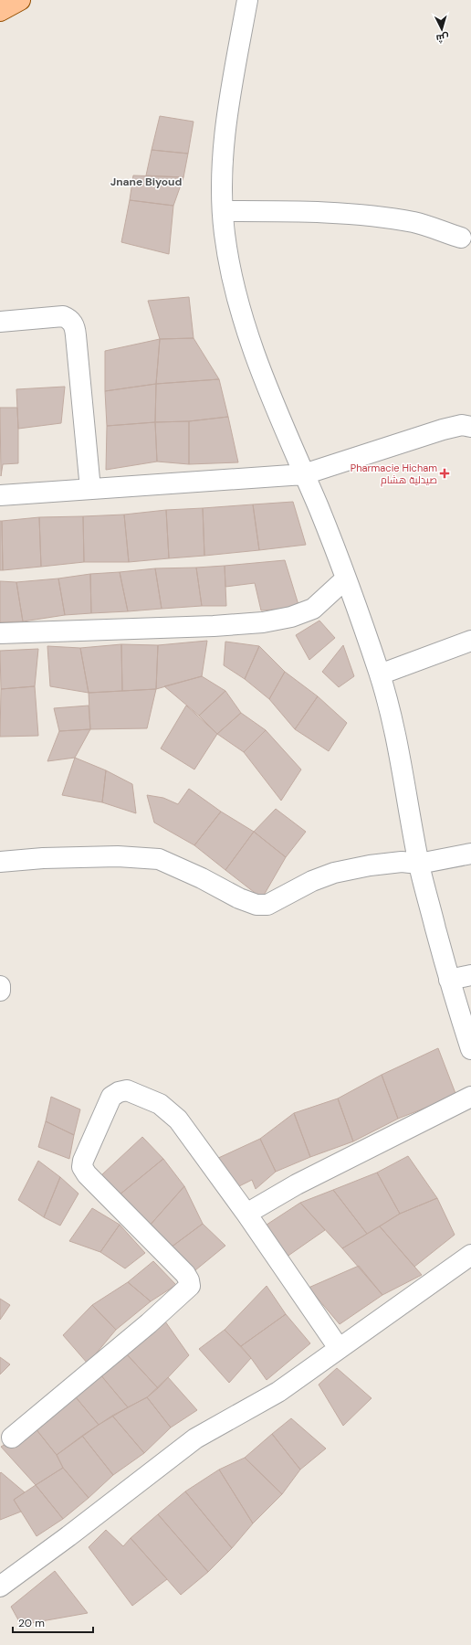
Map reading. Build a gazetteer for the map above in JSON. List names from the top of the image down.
{
  "districts": ["Jnane Biyoud"],
  "places": {
    "health": ["Pharmacie Hicham صيدلية هشام"]
  },
  "scale_bar": "20 m",
  "north": "bottom"
}
